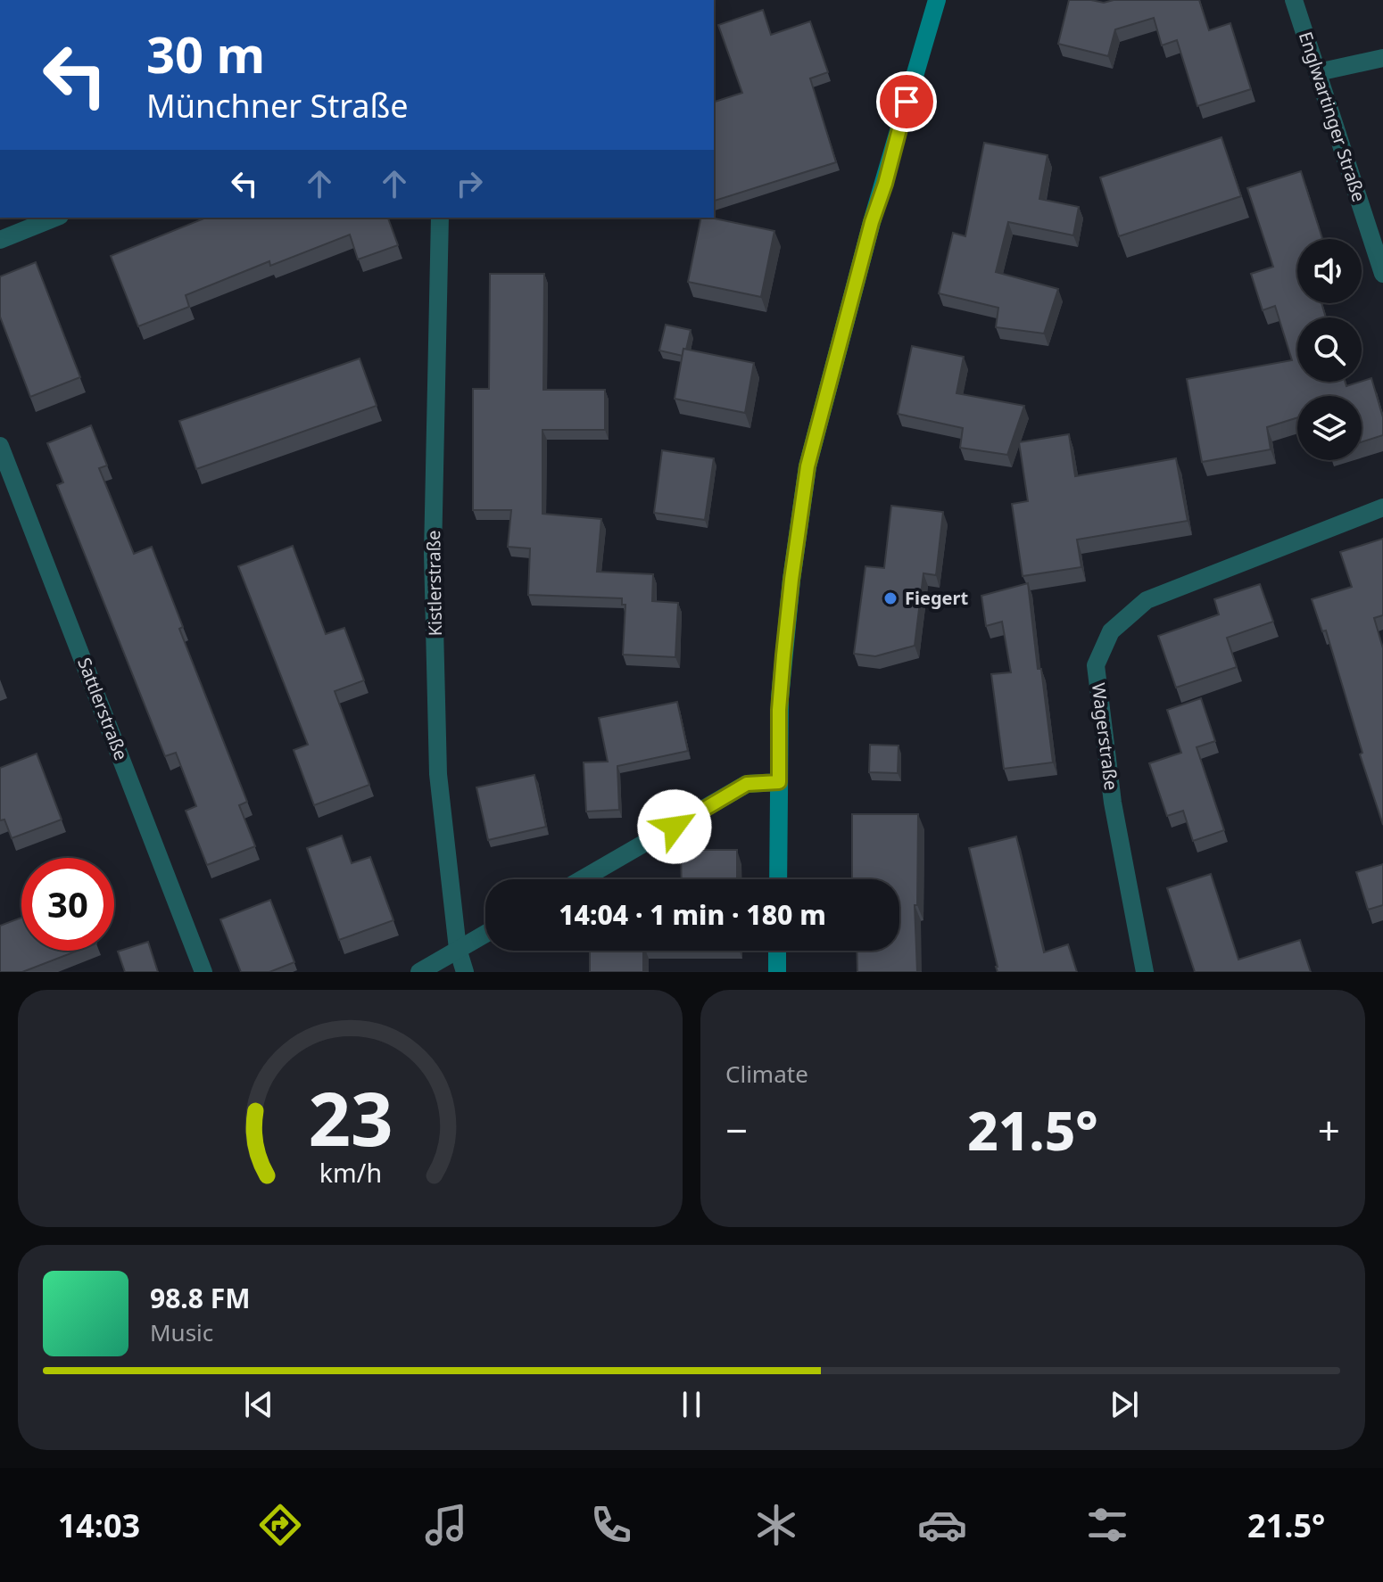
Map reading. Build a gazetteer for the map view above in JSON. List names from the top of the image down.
{
  "streets": {
    "street": [
      "Englwartinger Straße",
      "Kistlerstraße",
      "Sattlerstraße",
      "Wagerstraße"
    ]
  },
  "places": ["Fiegert"],
  "page": {
    "turn": ["30 m", "Münchner Straße"],
    "limit": "30",
    "trip": "14:04 · 1 min · 180 m",
    "tile": "Climate",
    "heat": ["−", "21.5°", "+"],
    "song": ["98.8 FM", "Music"],
    "tabs": ["14:03", "21.5°"],
    "gauge": ["23", "km/h"]
  }
}
